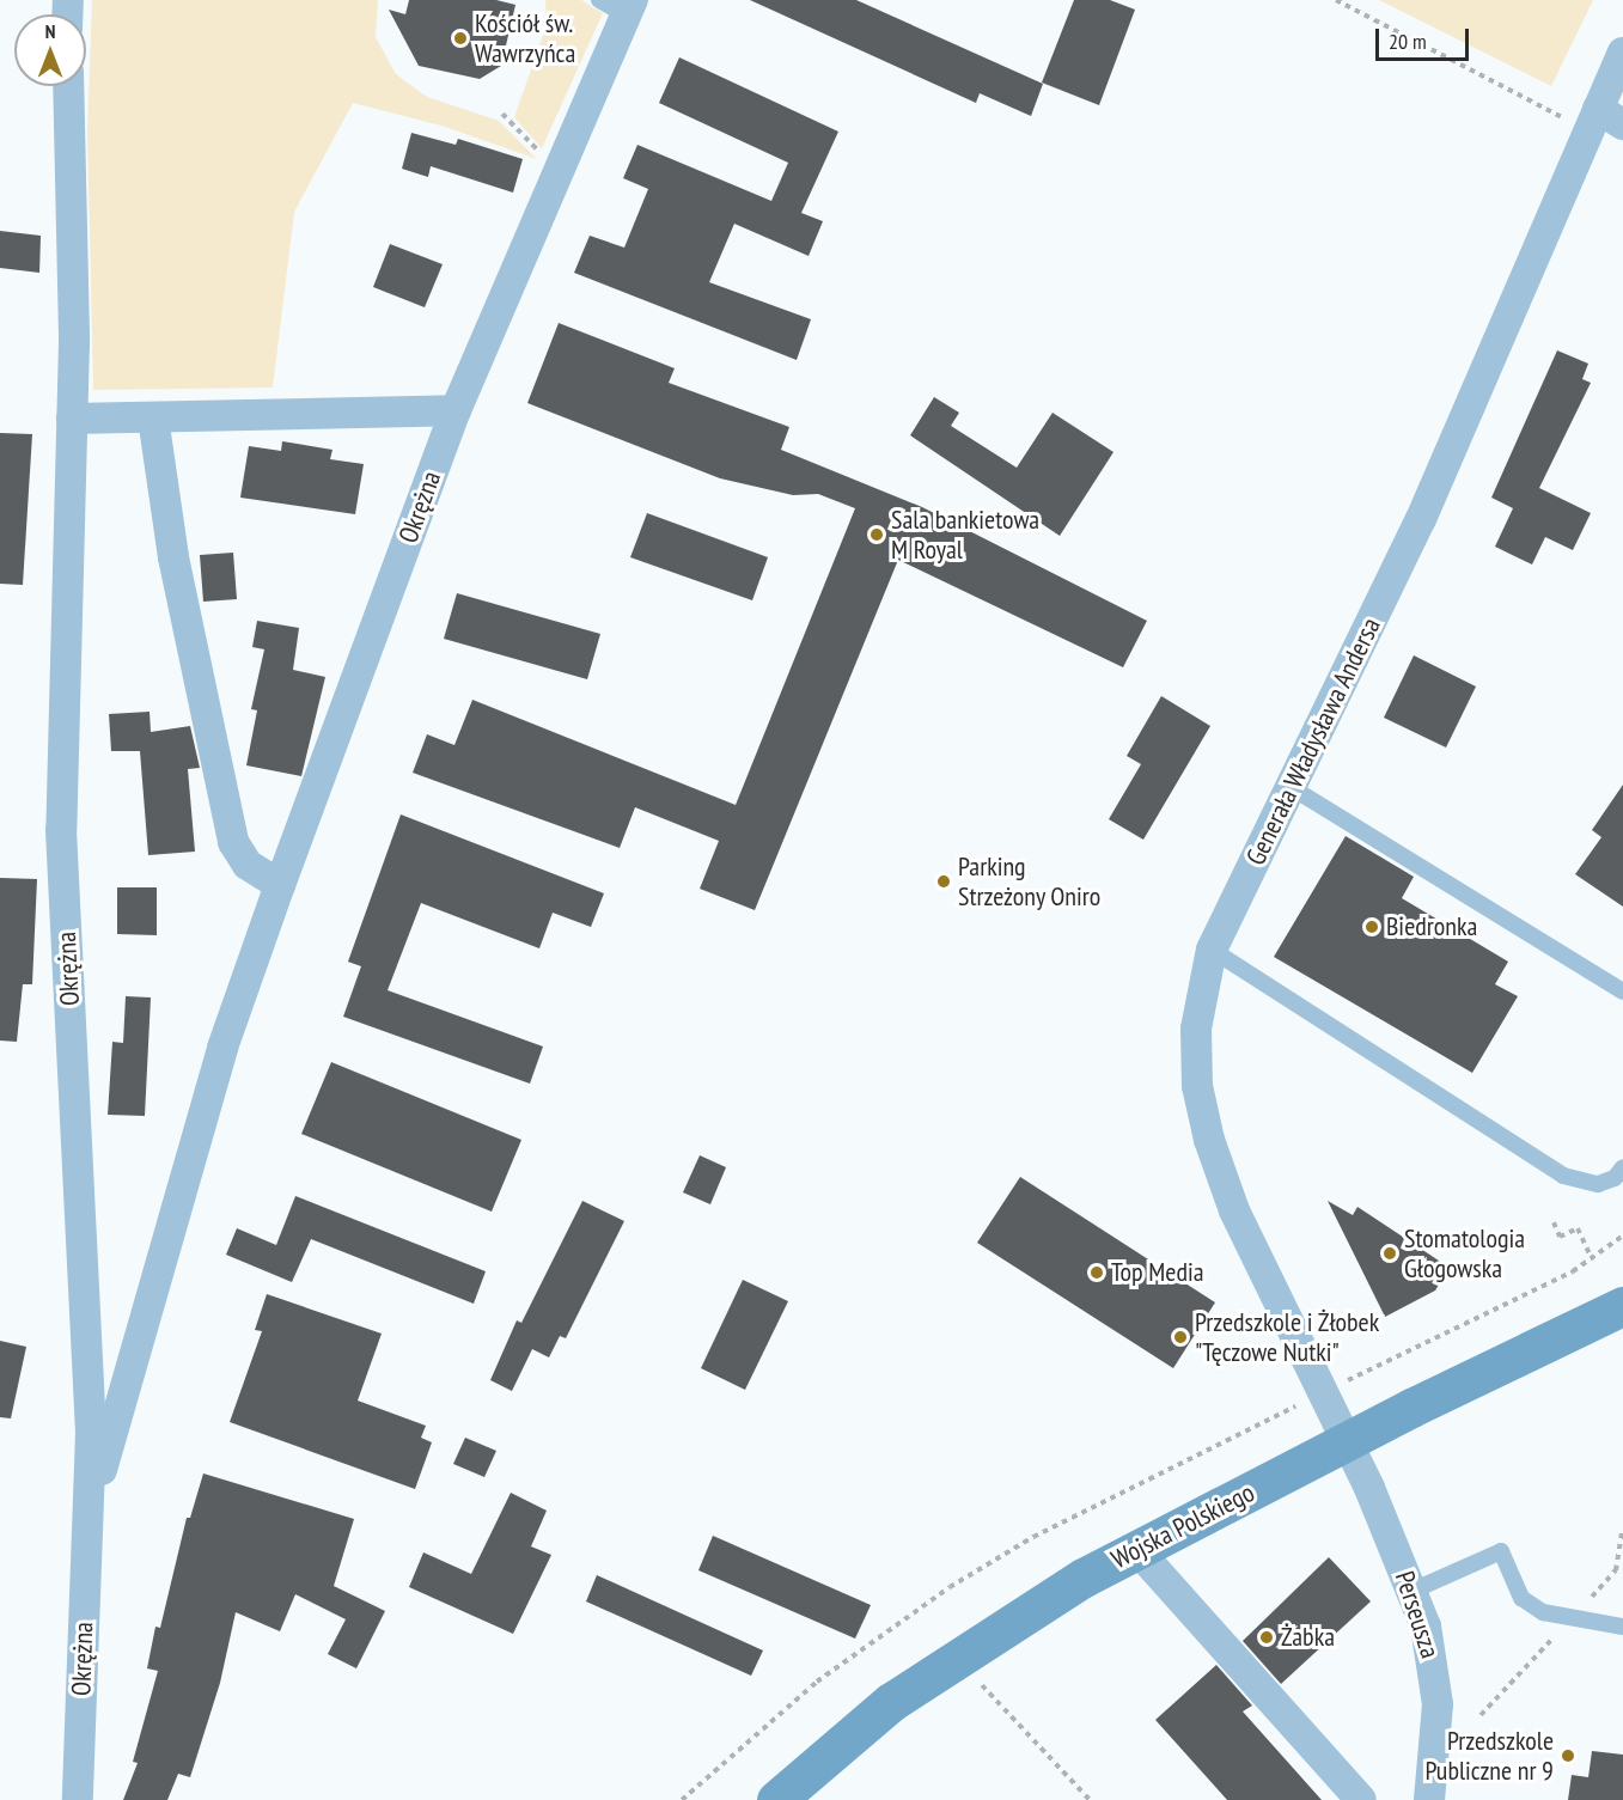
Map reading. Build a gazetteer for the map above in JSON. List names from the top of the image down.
{
  "streets": {
    "street": [
      "Okrężna",
      "Generała Władysława Andersa",
      "Wojska Polskiego",
      "Perseusza"
    ]
  },
  "crossings": [
    ["Generała Władysława Andersa", "Wojska Polskiego"],
    ["Generała Władysława Andersa", "Perseusza"],
    ["Wojska Polskiego", "Perseusza"]
  ],
  "places": [
    "Kościół św. Wawrzyńca",
    "Sala bankietowa M Royal",
    "Parking Strzeżony Oniro",
    "Biedronka",
    "Stomatologia Głogowska",
    "Top Media",
    "Przedszkole i Żłobek \"Tęczowe Nutki\"",
    "Żabka",
    "Przedszkole Publiczne nr 9"
  ],
  "scale_bar": "20 m",
  "north": "top"
}
